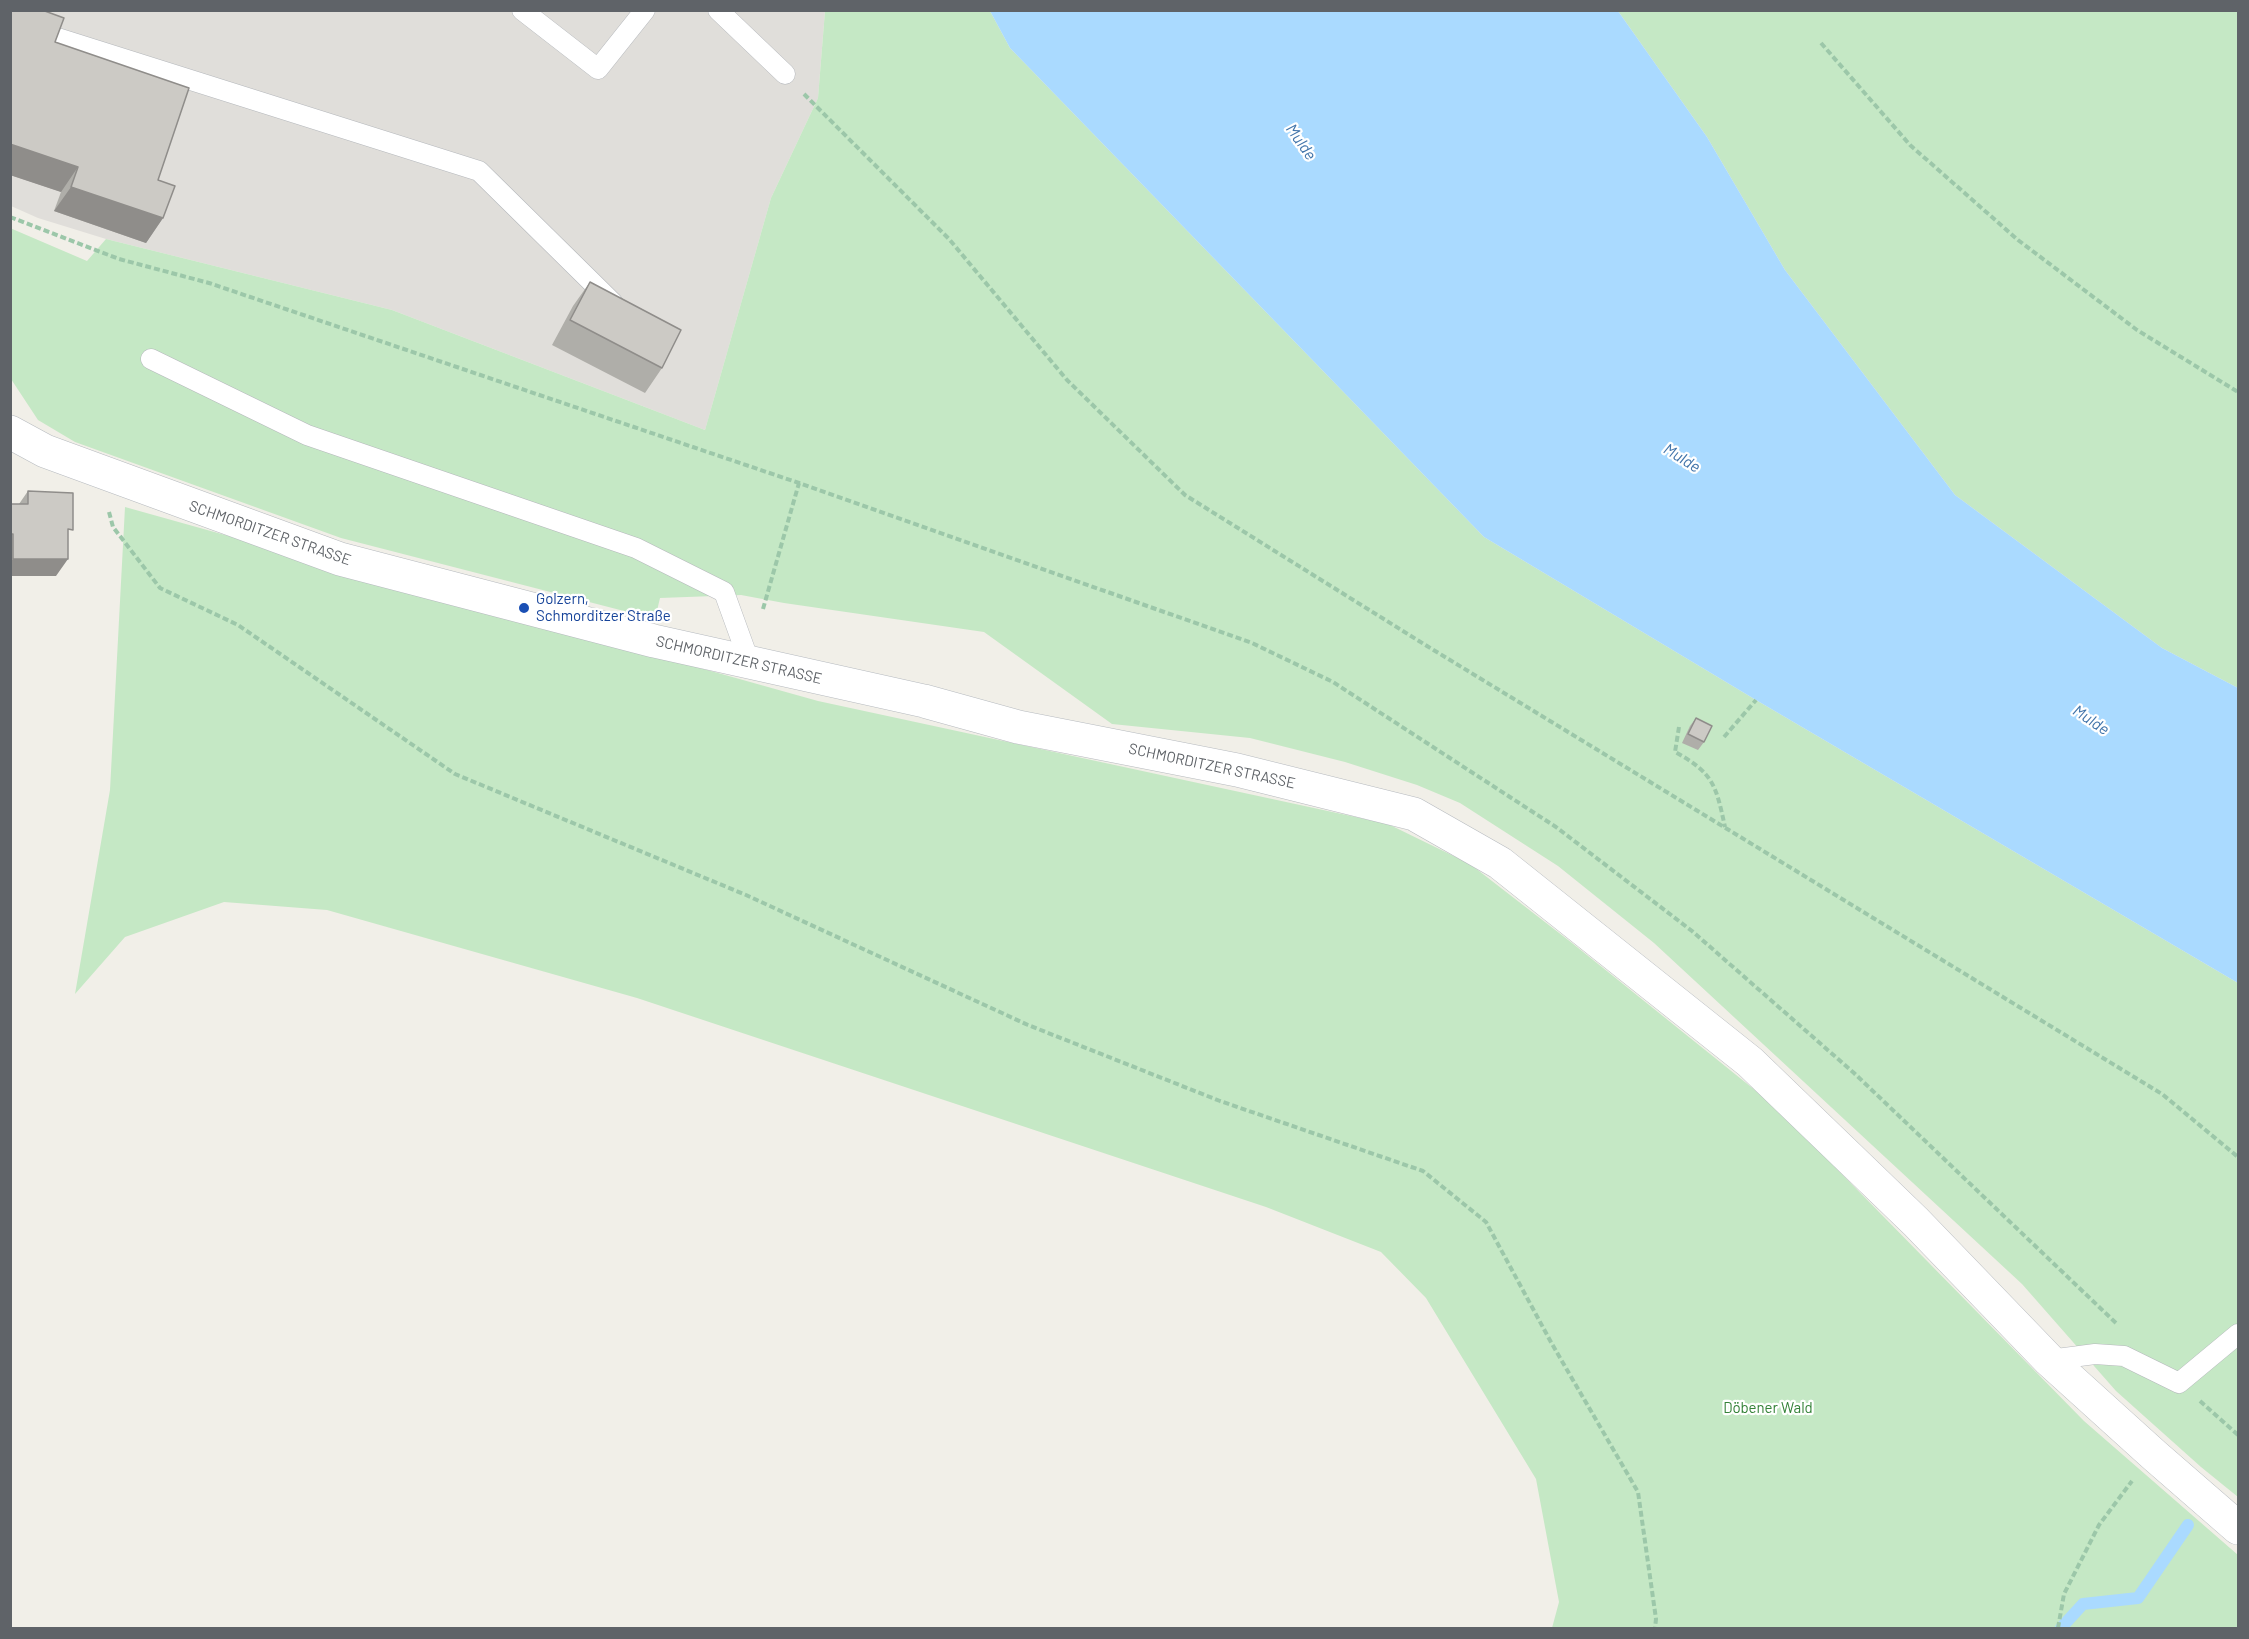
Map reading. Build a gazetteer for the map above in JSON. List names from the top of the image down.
{
  "streets": {
    "main road": ["SCHMORDITZER STRASSE"]
  },
  "water": ["Mulde"],
  "parks": ["Döbener Wald"],
  "places": ["Golzern, Schmorditzer Straße"]
}
